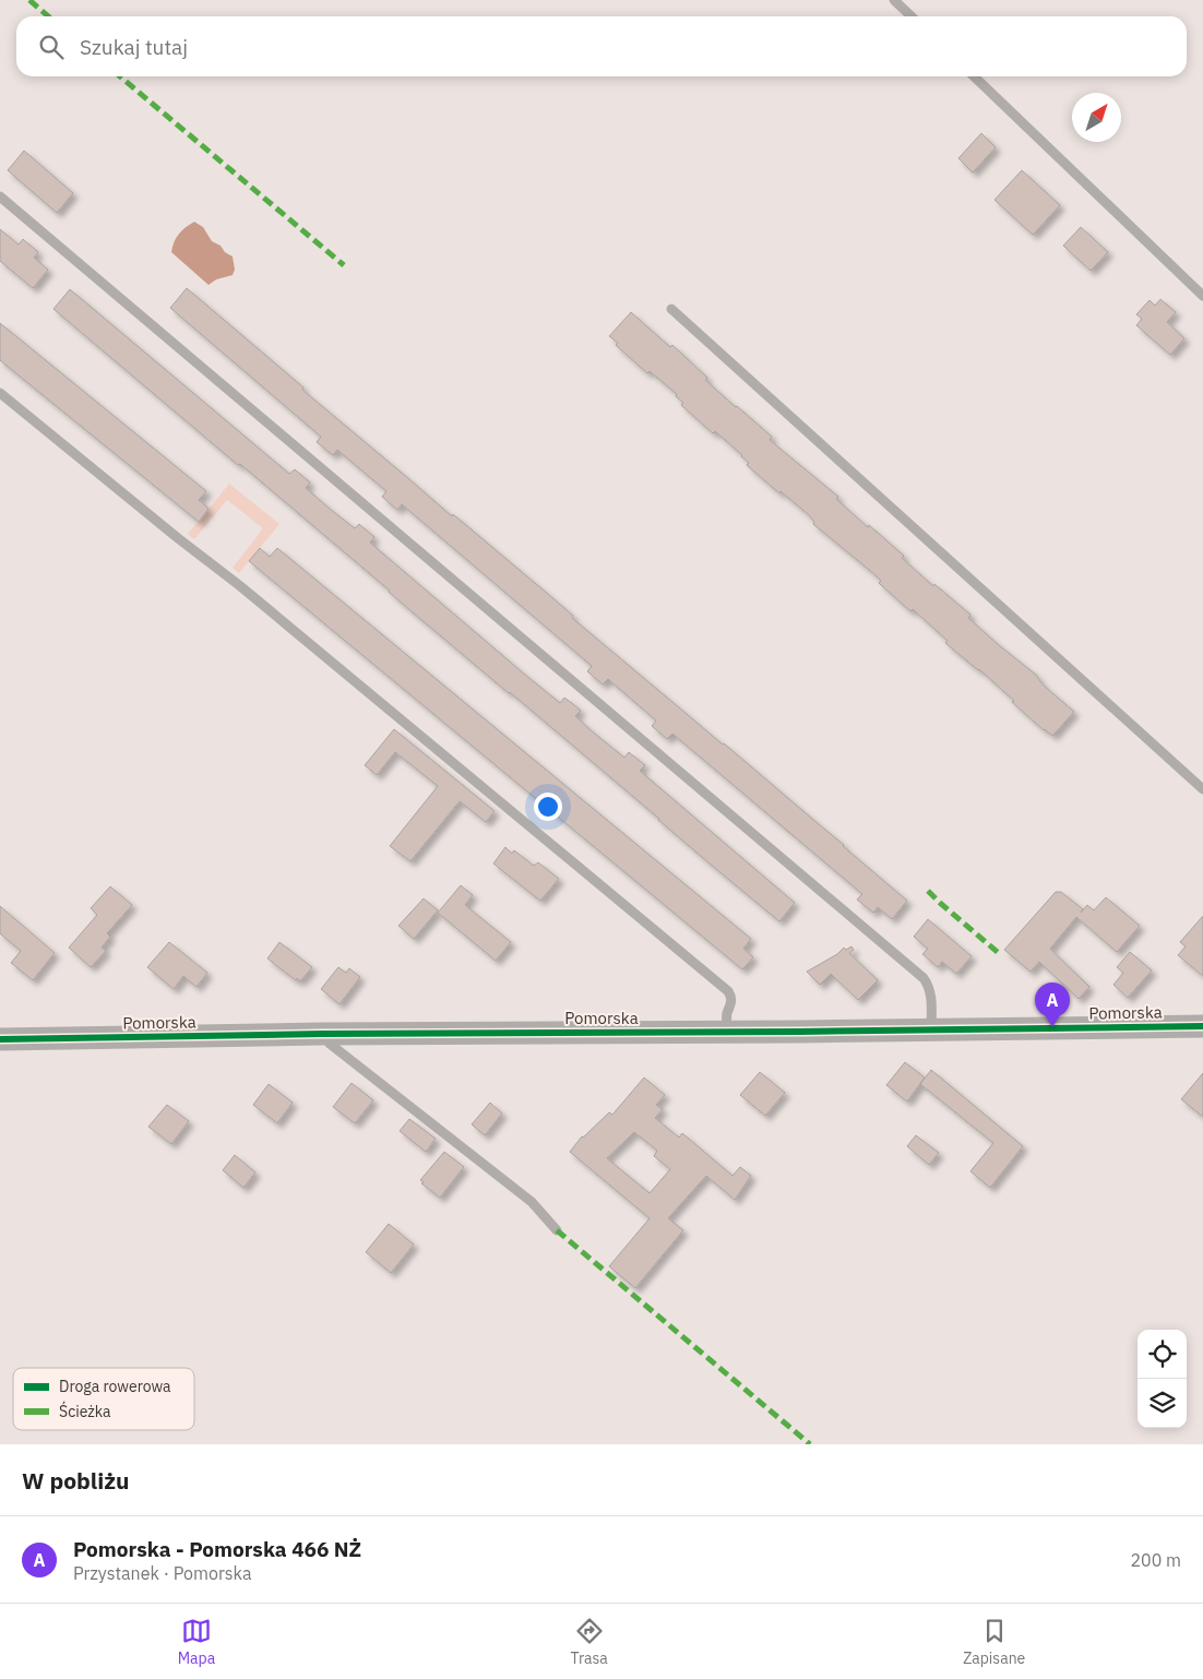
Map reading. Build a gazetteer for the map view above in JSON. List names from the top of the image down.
{
  "streets": {
    "street": ["Pomorska"]
  },
  "legend": ["Droga rowerowa", "Ścieżka"],
  "north": "top right",
  "page": {
    "search": "Szukaj tutaj",
    "pins": "A",
    "heading": "W pobliżu",
    "list": [
      {
        "mark": "A",
        "name": "Pomorska - Pomorska 466 NŻ",
        "note": "Przystanek · Pomorska",
        "value": "200 m"
      }
    ],
    "nav": ["Mapa", "Trasa", "Zapisane"]
  }
}
